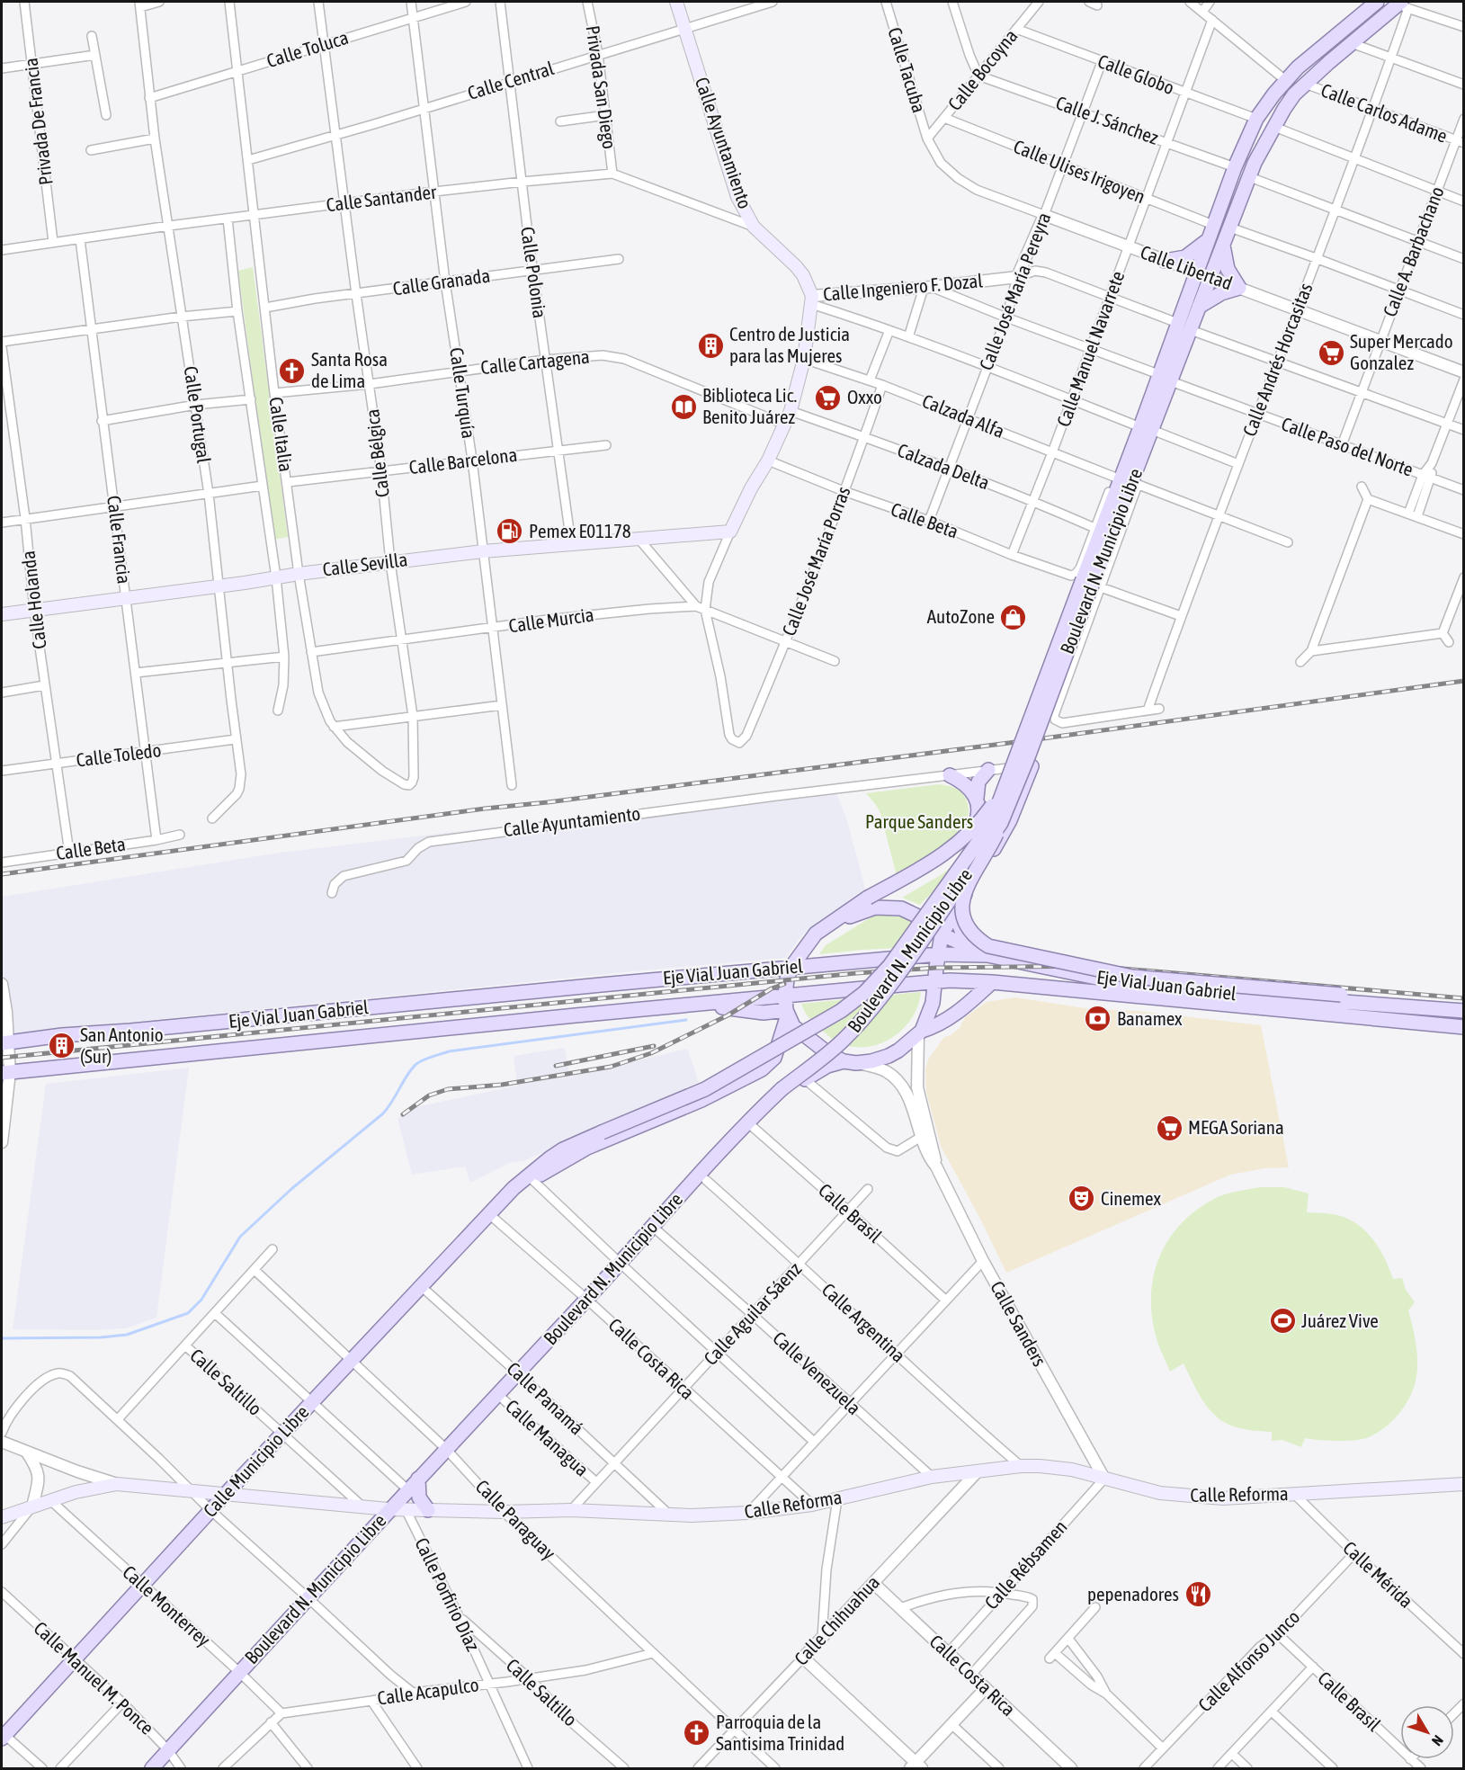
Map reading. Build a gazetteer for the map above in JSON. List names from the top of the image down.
{
  "streets": {
    "main road": [
      "Calle Ayuntamiento",
      "Boulevard N. Municipio Libre",
      "Calle Sevilla",
      "Eje Vial Juan Gabriel",
      "Calle Municipio Libre",
      "Calle Reforma"
    ],
    "street": [
      "Calle Toluca",
      "Calle Tacuba",
      "Calle Bocoyna",
      "Calle Globo",
      "Calle Central",
      "Privada San Diego",
      "Calle Carlos Adame",
      "Calle J. Sánchez",
      "Privada De Francia",
      "Calle Ulises Irigoyen",
      "Calle Santander",
      "Calle A. Barbachano",
      "Calle Libertad",
      "Calle Polonia",
      "Calle Granada",
      "Calle Ingeniero F. Dozal",
      "Calle José María Pereyra",
      "Calle Manuel Navarrete",
      "Calle Andrés Horcasitas",
      "Calle Cartagena",
      "Calle Turquía",
      "Calle Portugal",
      "Calzada Alfa",
      "Calle Italia",
      "Calle Paso del Norte",
      "Calle Bélgica",
      "Calle Barcelona",
      "Calzada Delta",
      "Calle Beta",
      "Calle Francia",
      "Calle José María Porras",
      "Calle Holanda",
      "Calle Murcia",
      "Calle Toledo",
      "Calle Brasil",
      "Calle Aguilar Sáenz",
      "Calle Argentina",
      "Calle Sanders",
      "Calle Costa Rica",
      "Calle Venezuela",
      "Calle Saltillo",
      "Calle Panamá",
      "Calle Managua",
      "Calle Paraguay",
      "Calle Rébsamen",
      "Calle Mérida",
      "Calle Porfirio Díaz",
      "Calle Monterrey",
      "Calle Chihuahua",
      "Calle Alfonso Junco",
      "Calle Manuel M. Ponce",
      "Calle Acapulco"
    ]
  },
  "crossings": [
    ["Calle Toluca", "Calle Turquía"],
    ["Calle Toluca", "Calle Portugal"],
    ["Calle Toluca", "Calle Italia"],
    ["Calle Toluca", "Calle Bélgica"],
    ["Calle Tacuba", "Calle Bocoyna"],
    ["Calle Tacuba", "Calle Libertad"],
    ["Calle Bocoyna", "Calle Globo"],
    ["Calle Bocoyna", "Calle J. Sánchez"],
    ["Calle Bocoyna", "Calle Ulises Irigoyen"],
    ["Calle Bocoyna", "Calle Libertad"],
    ["Calle Globo", "Calle José María Pereyra"],
    ["Calle Globo", "Calle Manuel Navarrete"],
    ["Calle Globo", "Boulevard N. Municipio Libre"],
    ["Calle Central", "Privada San Diego"],
    ["Calle Central", "Calle Ayuntamiento"],
    ["Calle Central", "Calle Polonia"],
    ["Calle Central", "Calle Turquía"],
    ["Calle Central", "Calle Italia"],
    ["Calle Central", "Calle Bélgica"],
    ["Privada San Diego", "Calle Santander"],
    ["Calle Carlos Adame", "Calle A. Barbachano"],
    ["Calle Carlos Adame", "Calle Andrés Horcasitas"],
    ["Calle Carlos Adame", "Boulevard N. Municipio Libre"],
    ["Calle J. Sánchez", "Calle José María Pereyra"],
    ["Calle J. Sánchez", "Calle Manuel Navarrete"],
    ["Calle J. Sánchez", "Boulevard N. Municipio Libre"],
    ["Privada De Francia", "Calle Santander"],
    ["Calle Ayuntamiento", "Calle Santander"],
    ["Calle Ayuntamiento", "Calle Ingeniero F. Dozal"],
    ["Calle Ulises Irigoyen", "Calle José María Pereyra"],
    ["Calle Ulises Irigoyen", "Calle Manuel Navarrete"],
    ["Calle Ulises Irigoyen", "Boulevard N. Municipio Libre"],
    ["Calle Santander", "Calle Polonia"],
    ["Calle Santander", "Calle Turquía"],
    ["Calle Santander", "Calle Portugal"],
    ["Calle Santander", "Calle Italia"],
    ["Calle Santander", "Calle Bélgica"],
    ["Calle Santander", "Calle Francia"],
    ["Calle A. Barbachano", "Calle Libertad"],
    ["Calle A. Barbachano", "Calle Paso del Norte"],
    ["Calle Libertad", "Calle José María Pereyra"],
    ["Calle Libertad", "Calle Manuel Navarrete"],
    ["Calle Libertad", "Calle Andrés Horcasitas"],
    ["Calle Libertad", "Boulevard N. Municipio Libre"],
    ["Calle Polonia", "Calle Granada"],
    ["Calle Polonia", "Calle Cartagena"],
    ["Calle Polonia", "Calle Barcelona"],
    ["Calle Polonia", "Calle Sevilla"],
    ["Calle Granada", "Calle Turquía"],
    ["Calle Granada", "Calle Italia"],
    ["Calle Granada", "Calle Bélgica"],
    ["Calle Ingeniero F. Dozal", "Calle José María Pereyra"],
    ["Calle Ingeniero F. Dozal", "Calle Manuel Navarrete"],
    ["Calle Ingeniero F. Dozal", "Boulevard N. Municipio Libre"],
    ["Calle José María Pereyra", "Calzada Alfa"],
    ["Calle José María Pereyra", "Calzada Delta"],
    ["Calle José María Pereyra", "Calle Beta"],
    ["Calle Manuel Navarrete", "Calzada Alfa"],
    ["Calle Manuel Navarrete", "Calzada Delta"],
    ["Calle Manuel Navarrete", "Calle Beta"],
    ["Calle Andrés Horcasitas", "Calzada Alfa"],
    ["Calle Andrés Horcasitas", "Calle Paso del Norte"],
    ["Calle Andrés Horcasitas", "Calle Beta"],
    ["Calle Andrés Horcasitas", "Boulevard N. Municipio Libre"],
    ["Calle Cartagena", "Calle Turquía"],
    ["Calle Cartagena", "Calle Italia"],
    ["Calle Cartagena", "Calle Bélgica"],
    ["Calle Turquía", "Calle Barcelona"],
    ["Calle Turquía", "Calle Sevilla"],
    ["Calle Turquía", "Calle Murcia"],
    ["Calle Portugal", "Calle Sevilla"],
    ["Calle Portugal", "Calle Toledo"],
    ["Calzada Alfa", "Calle José María Porras"],
    ["Calzada Alfa", "Boulevard N. Municipio Libre"],
    ["Calle Italia", "Calle Bélgica"],
    ["Calle Italia", "Calle Barcelona"],
    ["Calle Italia", "Calle Sevilla"],
    ["Calle Italia", "Calle Murcia"],
    ["Calle Paso del Norte", "Boulevard N. Municipio Libre"],
    ["Calle Bélgica", "Calle Barcelona"],
    ["Calle Bélgica", "Calle Sevilla"],
    ["Calle Bélgica", "Calle Murcia"],
    ["Calzada Delta", "Calle José María Porras"],
    ["Calle Beta", "Calle Francia"],
    ["Calle Beta", "Calle José María Porras"],
    ["Calle Beta", "Boulevard N. Municipio Libre"],
    ["Calle Beta", "Calle Holanda"],
    ["Calle Francia", "Calle Sevilla"],
    ["Calle Francia", "Calle Toledo"],
    ["Calle José María Porras", "Calle Murcia"],
    ["Boulevard N. Municipio Libre", "Calle Costa Rica"],
    ["Boulevard N. Municipio Libre", "Calle Venezuela"],
    ["Boulevard N. Municipio Libre", "Calle Panamá"],
    ["Boulevard N. Municipio Libre", "Calle Managua"],
    ["Boulevard N. Municipio Libre", "Calle Municipio Libre"],
    ["Boulevard N. Municipio Libre", "Calle Reforma"],
    ["Boulevard N. Municipio Libre", "Calle Paraguay"],
    ["Boulevard N. Municipio Libre", "Calle Monterrey"],
    ["Boulevard N. Municipio Libre", "Calle Manuel M. Ponce"],
    ["Calle Sevilla", "Calle Holanda"],
    ["Calle Holanda", "Calle Toledo"],
    ["Calle Brasil", "Calle Aguilar Sáenz"],
    ["Calle Brasil", "Calle Alfonso Junco"],
    ["Calle Aguilar Sáenz", "Calle Argentina"],
    ["Calle Aguilar Sáenz", "Calle Costa Rica"],
    ["Calle Aguilar Sáenz", "Calle Venezuela"],
    ["Calle Aguilar Sáenz", "Calle Panamá"],
    ["Calle Aguilar Sáenz", "Calle Managua"],
    ["Calle Aguilar Sáenz", "Calle Reforma"],
    ["Calle Argentina", "Calle Reforma"],
    ["Calle Sanders", "Calle Reforma"],
    ["Calle Sanders", "Calle Rébsamen"],
    ["Calle Costa Rica", "Calle Municipio Libre"],
    ["Calle Costa Rica", "Calle Reforma"],
    ["Calle Costa Rica", "Calle Rébsamen"],
    ["Calle Costa Rica", "Calle Chihuahua"],
    ["Calle Venezuela", "Calle Reforma"],
    ["Calle Saltillo", "Calle Municipio Libre"],
    ["Calle Saltillo", "Calle Reforma"],
    ["Calle Saltillo", "Calle Porfirio Díaz"],
    ["Calle Saltillo", "Calle Acapulco"],
    ["Calle Panamá", "Calle Municipio Libre"],
    ["Calle Panamá", "Calle Reforma"],
    ["Calle Municipio Libre", "Calle Reforma"],
    ["Calle Municipio Libre", "Calle Paraguay"],
    ["Calle Municipio Libre", "Calle Monterrey"],
    ["Calle Municipio Libre", "Calle Manuel M. Ponce"],
    ["Calle Reforma", "Calle Paraguay"],
    ["Calle Reforma", "Calle Rébsamen"],
    ["Calle Reforma", "Calle Mérida"],
    ["Calle Reforma", "Calle Porfirio Díaz"],
    ["Calle Reforma", "Calle Monterrey"],
    ["Calle Reforma", "Calle Chihuahua"],
    ["Calle Paraguay", "Calle Chihuahua"],
    ["Calle Paraguay", "Calle Acapulco"],
    ["Calle Mérida", "Calle Alfonso Junco"],
    ["Calle Porfirio Díaz", "Calle Acapulco"],
    ["Calle Monterrey", "Calle Acapulco"]
  ],
  "parks": ["Parque Sanders"],
  "places": {
    "building": ["Centro de Justicia para las Mujeres", "San Antonio (Sur)"],
    "supermarket": ["Super Mercado Gonzalez", "Oxxo", "MEGA Soriana"],
    "church": ["Santa Rosa de Lima", "Parroquia de la Santisima Trinidad"],
    "library": ["Biblioteca Lic. Benito Juárez"],
    "fuel station": ["Pemex E01178"],
    "shop": ["AutoZone"],
    "bank": ["Banamex"],
    "theatre": ["Cinemex"],
    "sports": ["Juárez Vive"],
    "restaurant": ["pepenadores"]
  },
  "north": "bottom right"
}
